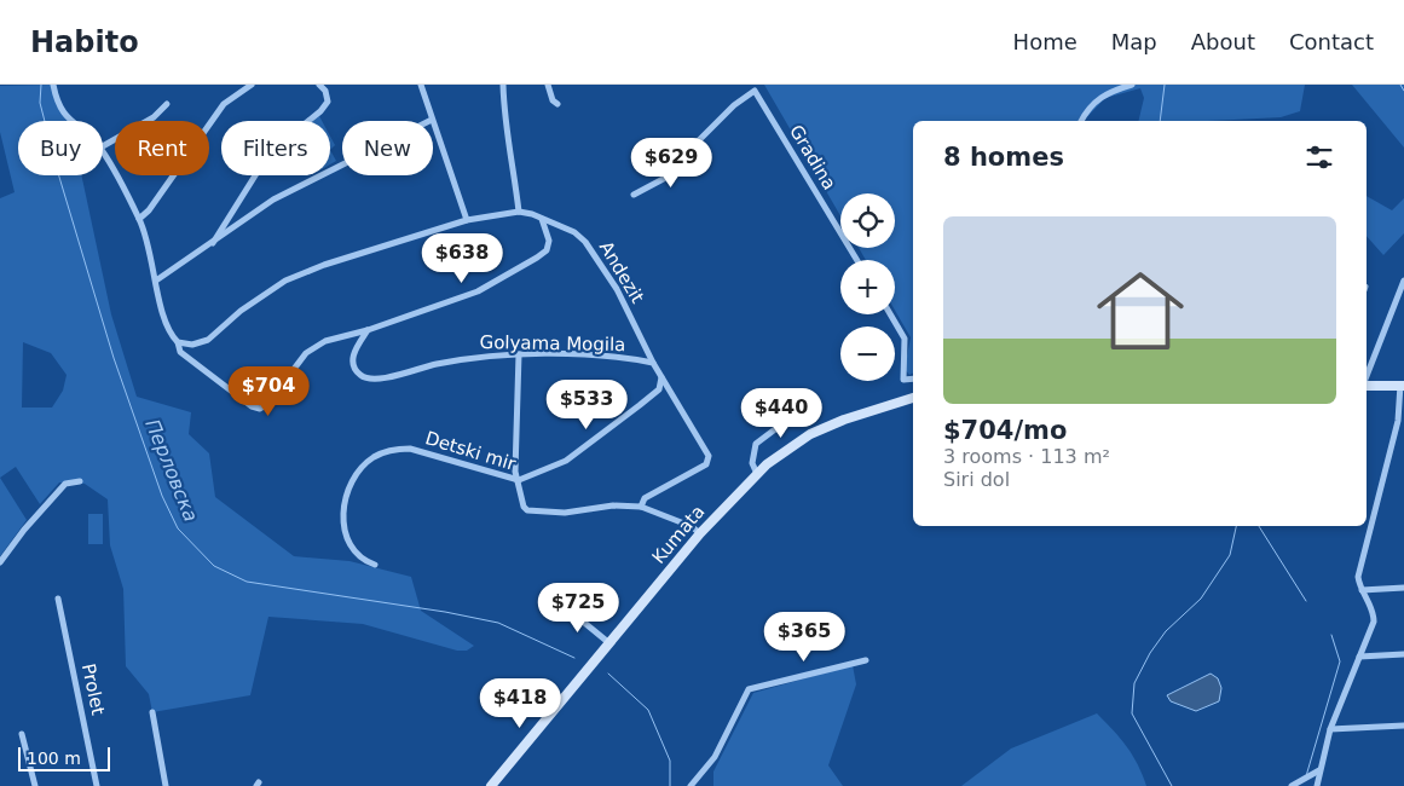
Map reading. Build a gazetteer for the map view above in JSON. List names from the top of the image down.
{
  "streets": {
    "main road": ["Kumata"],
    "street": [
      "Gradina",
      "Andezit",
      "Golyama Mogila",
      "Detski mir",
      "Prolet"
    ]
  },
  "crossings": [
    ["Andezit", "Golyama Mogila"],
    ["Detski mir", "Kumata"]
  ],
  "water": ["Перловска"],
  "scale_bar": "100 m",
  "page": {
    "header": "Habito",
    "nav": [
      "Home",
      "Map",
      "About",
      "Contact"
    ],
    "chip": [
      "Buy",
      "Rent",
      "Filters",
      "New"
    ],
    "heading": "8 homes",
    "price": [
      "$629",
      "$638",
      "$704",
      "$533",
      "$440",
      "$725",
      "$365",
      "$418"
    ],
    "map_buttons": ["+", "−"],
    "list": [
      {
        "name": "$704/mo",
        "note": "3 rooms · 113 m² · Siri dol"
      }
    ],
    "scale": "100 m"
  }
}
